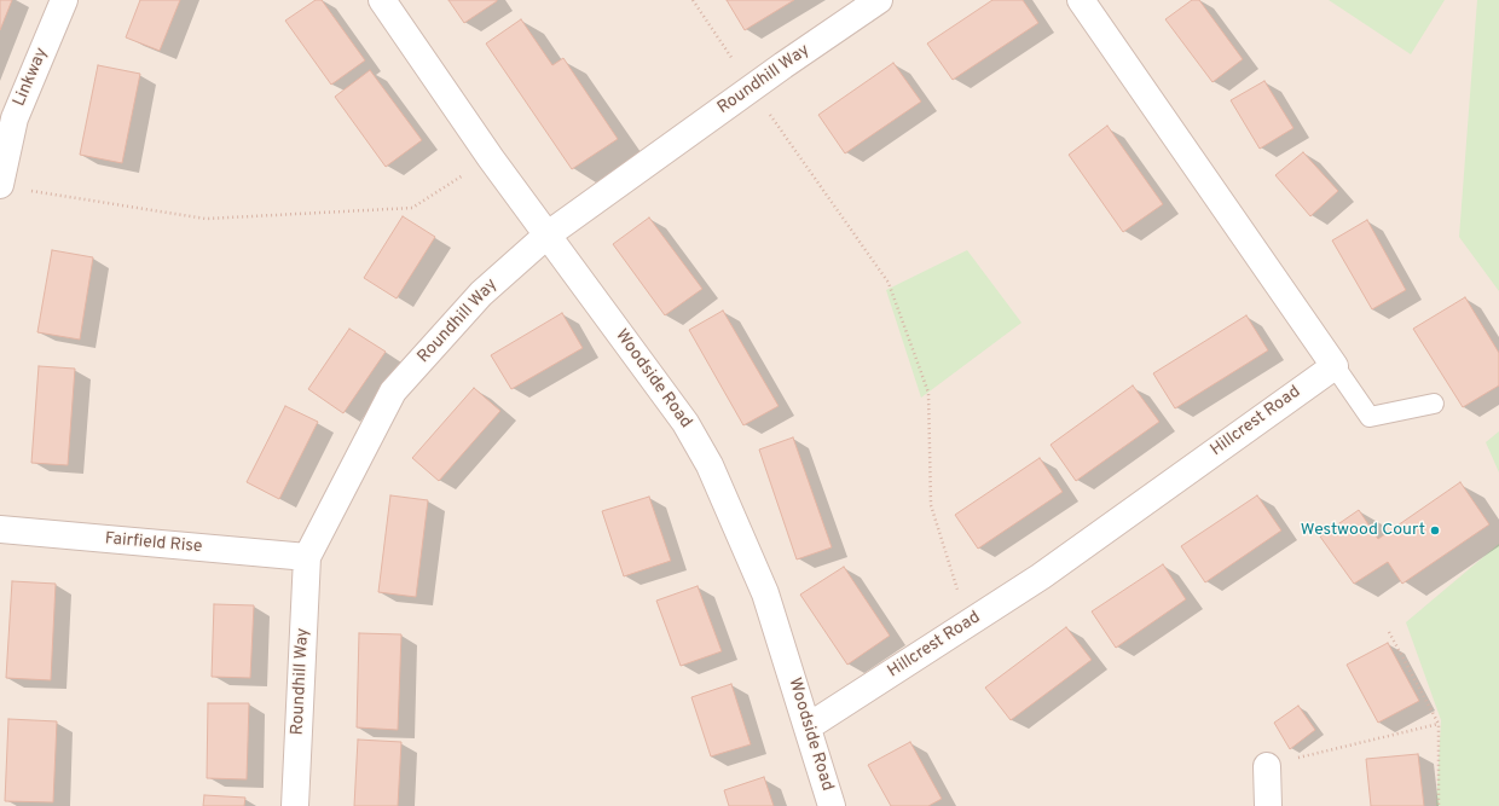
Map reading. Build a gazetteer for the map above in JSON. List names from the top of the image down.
{
  "streets": {
    "street": [
      "Linkway",
      "Roundhill Way",
      "Woodside Road",
      "Hillcrest Road",
      "Fairfield Rise"
    ]
  },
  "crossings": [
    ["Roundhill Way", "Woodside Road"],
    ["Roundhill Way", "Fairfield Rise"],
    ["Woodside Road", "Hillcrest Road"]
  ],
  "places": ["Westwood Court"]
}
